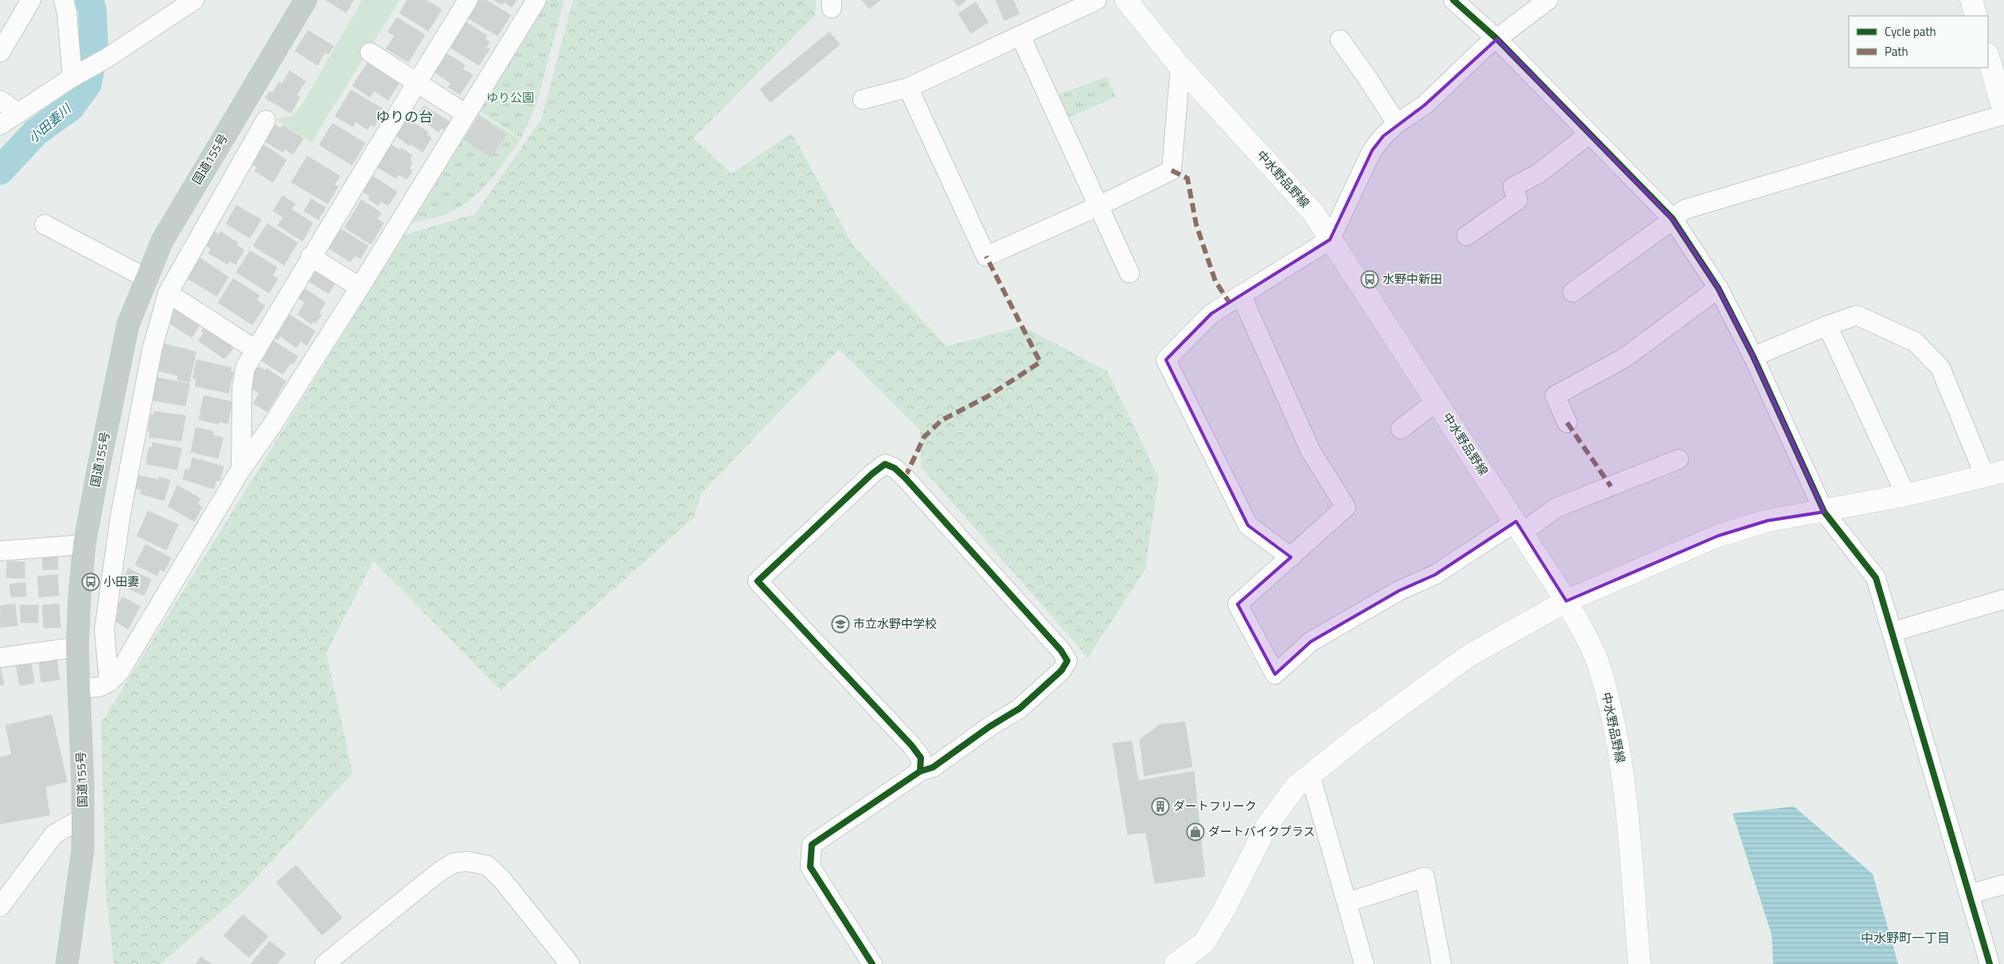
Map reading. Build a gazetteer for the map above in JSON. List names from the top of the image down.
{
  "streets": {
    "highway": ["国道155号"],
    "main road": ["中水野品野線"]
  },
  "districts": ["ゆりの台", "中水野町一丁目"],
  "water": ["小田妻川"],
  "parks": ["ゆり公園"],
  "places": {
    "bus stop": ["水野中新田", "小田妻"],
    "school or university": ["市立水野中学校"],
    "building": ["ダートフリーク"],
    "shop": ["ダートバイクプラス"]
  },
  "legend": ["Cycle path", "Path"]
}
